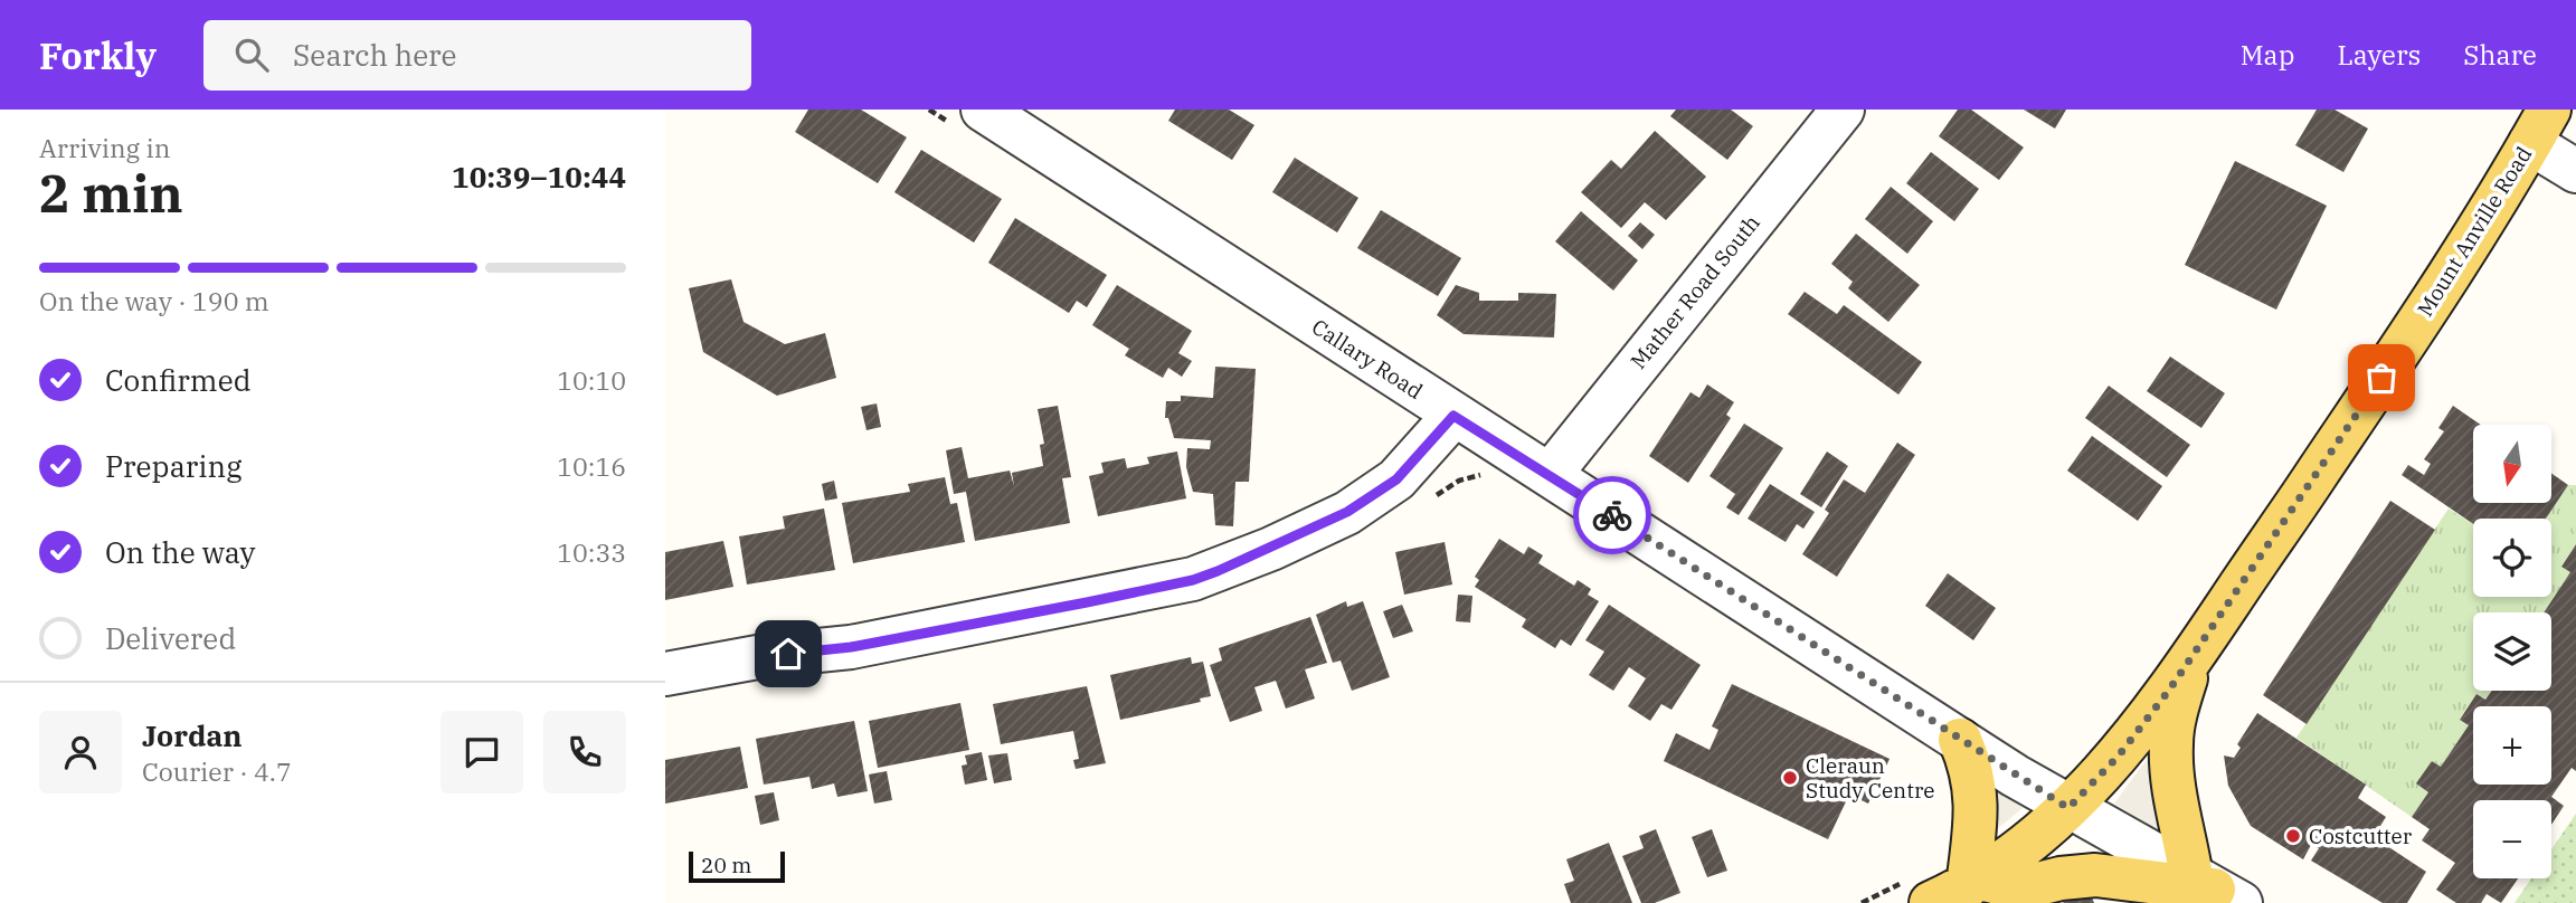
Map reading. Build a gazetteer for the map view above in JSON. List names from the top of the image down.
{
  "streets": {
    "main road": ["Mount Anville Road"],
    "street": ["Mather Road South", "Callary Road"]
  },
  "crossings": [
    ["Mount Anville Road", "Callary Road"],
    ["Mather Road South", "Callary Road"]
  ],
  "places": ["Cleraun Study Centre", "Costcutter"],
  "scale_bar": "20 m",
  "north": "bottom",
  "page": {
    "header": "Forkly",
    "search": "Search here",
    "nav": ["Map", "Layers", "Share"],
    "heading": ["2 min", "Arriving in", "10:39–10:44"],
    "panel": ["Jordan", "Courier · 4.7"],
    "bar": "On the way · 190 m",
    "list": [
      ["Confirmed", "10:10"],
      ["Preparing", "10:16"],
      ["On the way", "10:33"],
      "Delivered"
    ],
    "map_buttons": ["+", "−"],
    "scale": "20 m"
  }
}
